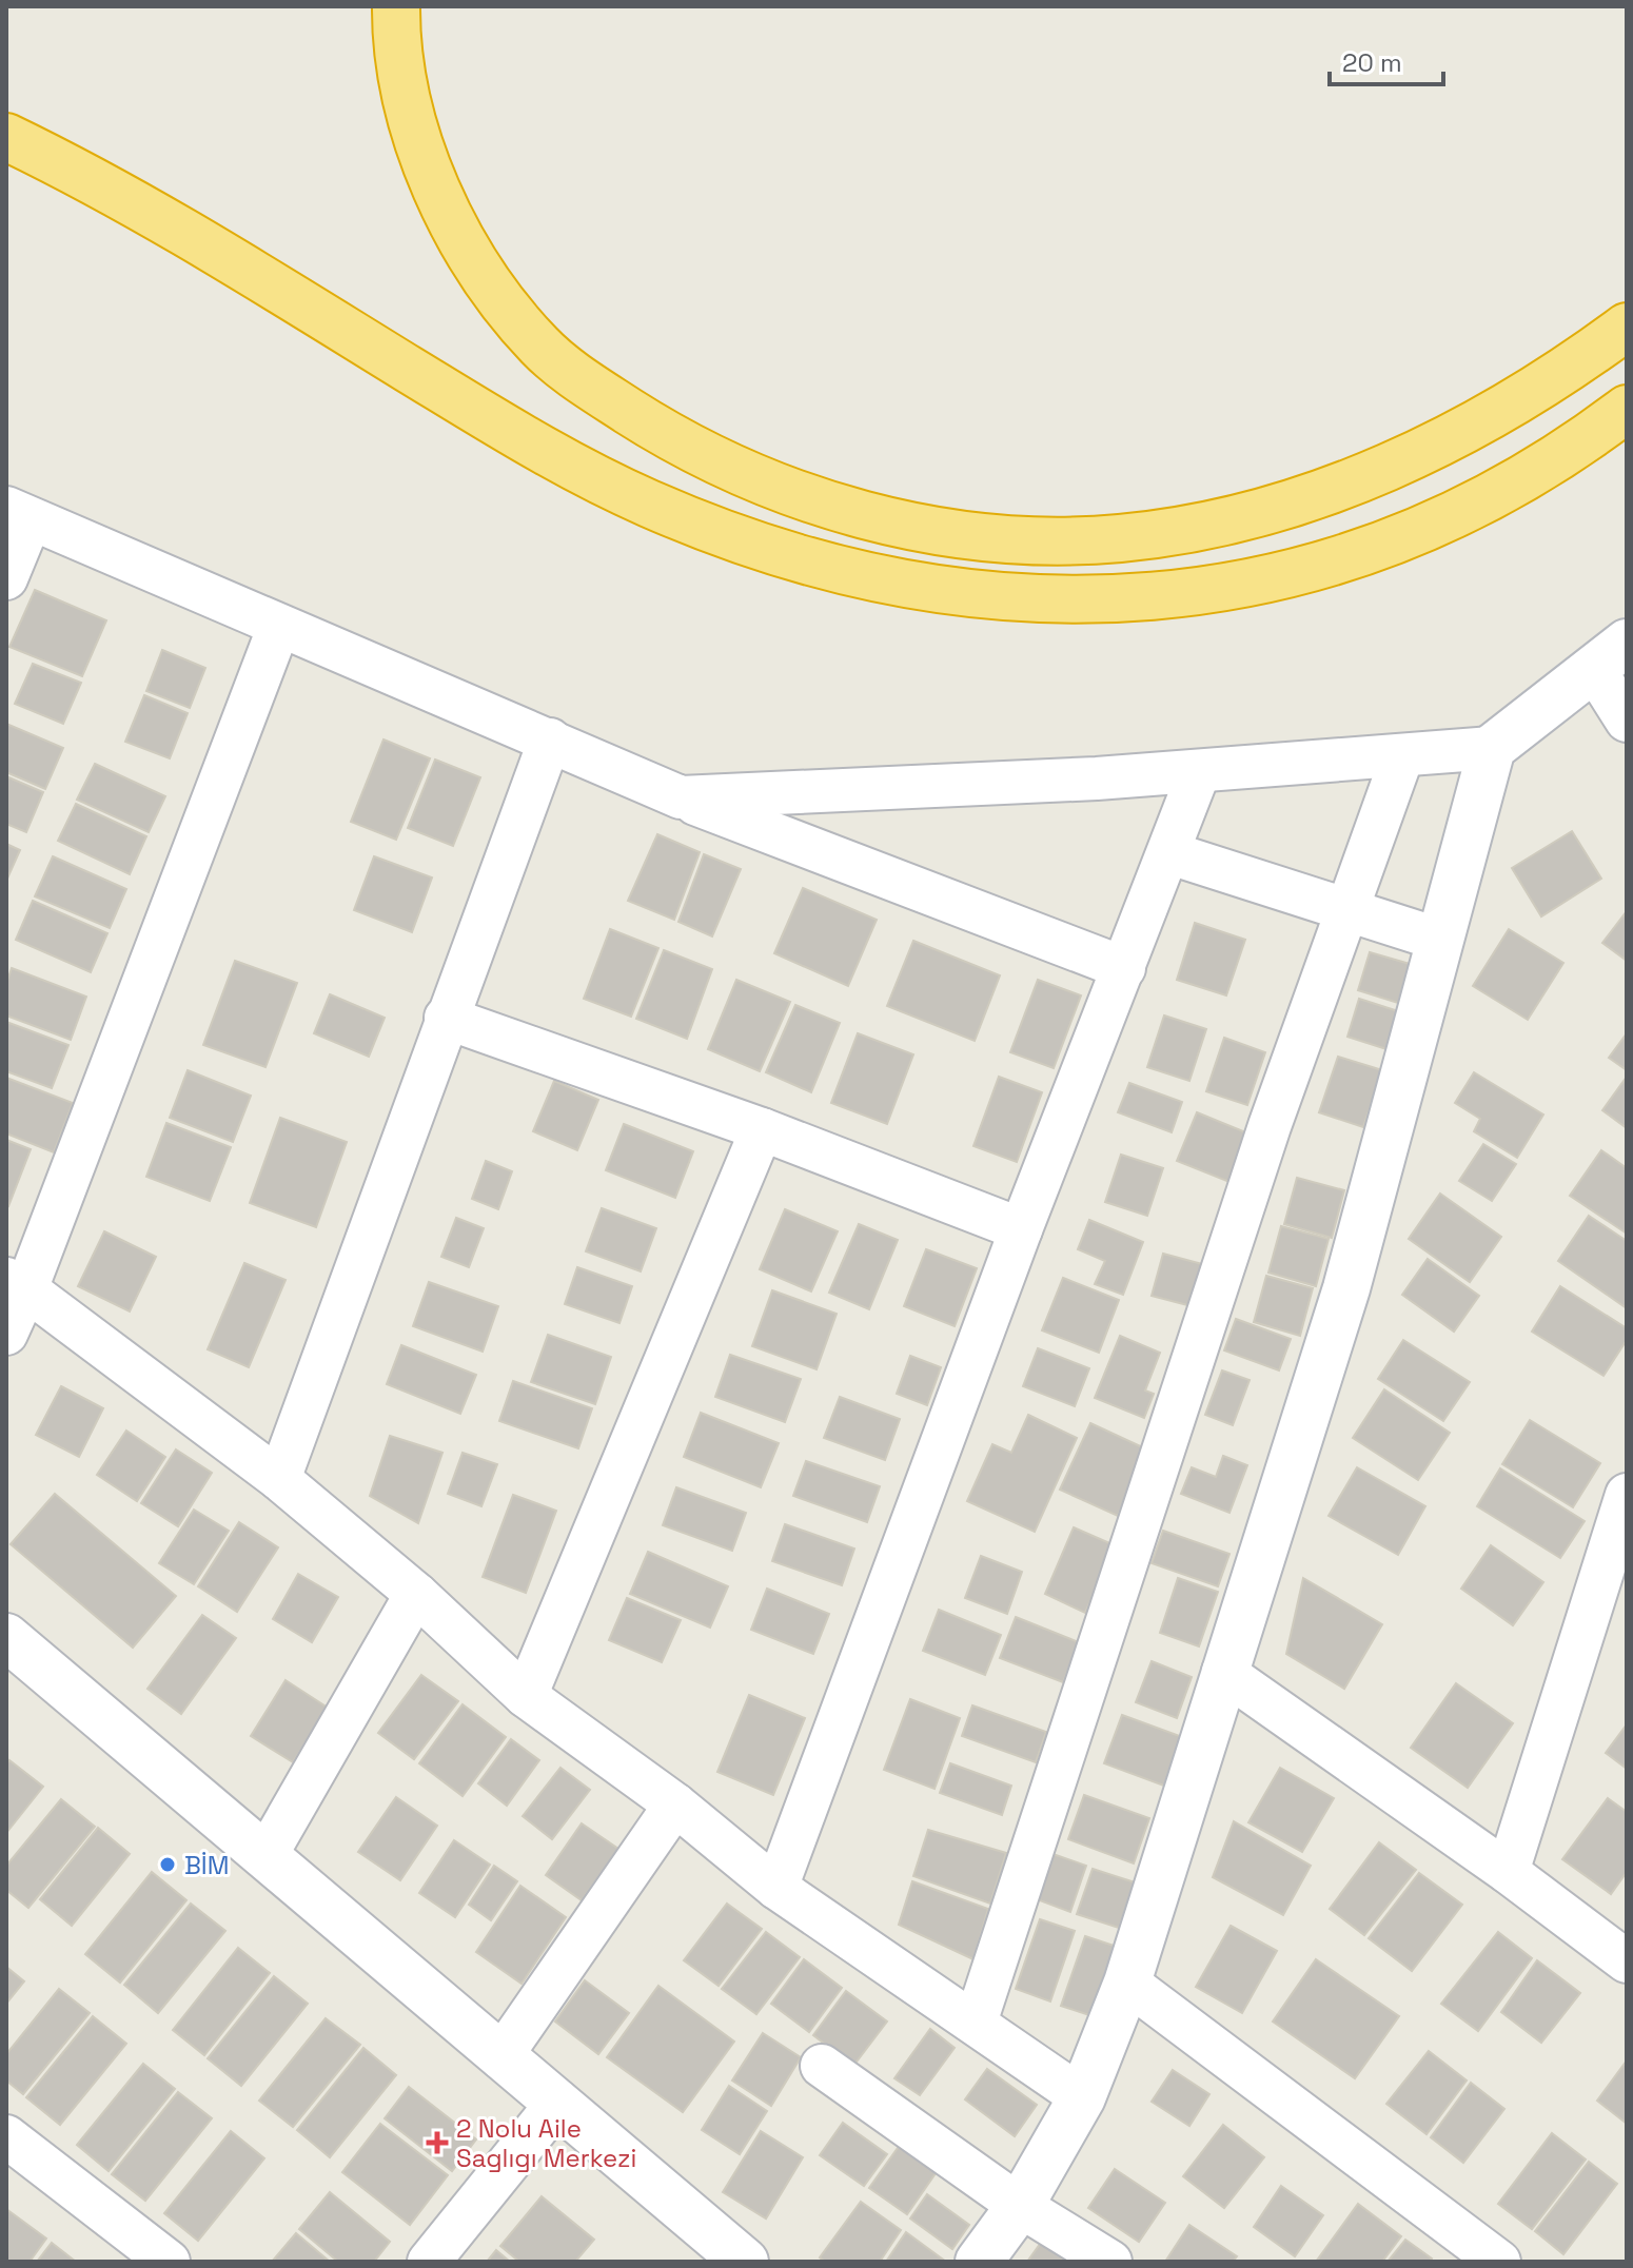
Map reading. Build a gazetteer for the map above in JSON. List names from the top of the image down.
{
  "places": {
    "other": ["BİM"],
    "health": ["2 Nolu Aile Saglıgı Merkezi"]
  },
  "scale_bar": "20 m"
}
